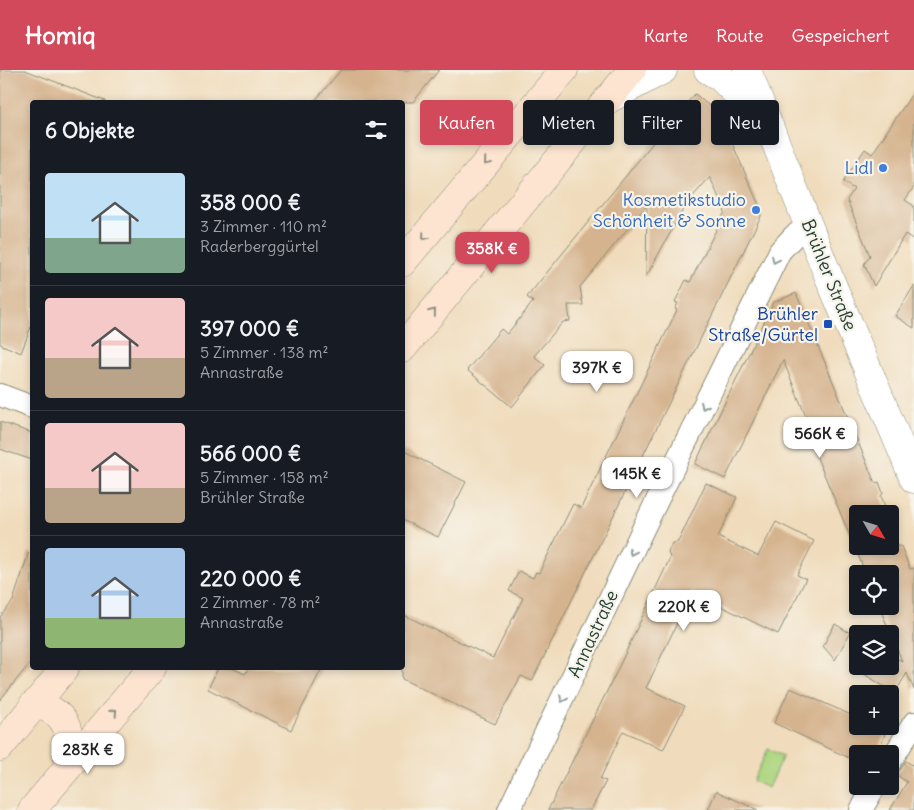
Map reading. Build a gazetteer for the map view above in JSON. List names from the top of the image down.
{
  "streets": {
    "street": ["Brühler Straße", "Annastraße"]
  },
  "crossings": [
    ["Brühler Straße", "Annastraße"]
  ],
  "one_way": ["Annastraße"],
  "places": {
    "other": ["Lidl", "Kosmetikstudio Schönheit & Sonne"],
    "transit": ["Brühler Straße/Gürtel"]
  },
  "north": "bottom right",
  "page": {
    "header": "Homiq",
    "nav": ["Karte", "Route", "Gespeichert"],
    "chip": [
      "Kaufen",
      "Mieten",
      "Filter",
      "Neu"
    ],
    "heading": "6 Objekte",
    "list": [
      {
        "name": "358 000 €",
        "note": "3 Zimmer · 110 m² · Raderberggürtel"
      },
      {
        "name": "397 000 €",
        "note": "5 Zimmer · 138 m² · Annastraße"
      },
      {
        "name": "566 000 €",
        "note": "5 Zimmer · 158 m² · Brühler Straße"
      },
      {
        "name": "220 000 €",
        "note": "2 Zimmer · 78 m² · Annastraße"
      }
    ],
    "price": [
      "358K €",
      "397K €",
      "566K €",
      "145K €",
      "220K €",
      "283K €"
    ],
    "map_buttons": ["+", "−"]
  }
}
